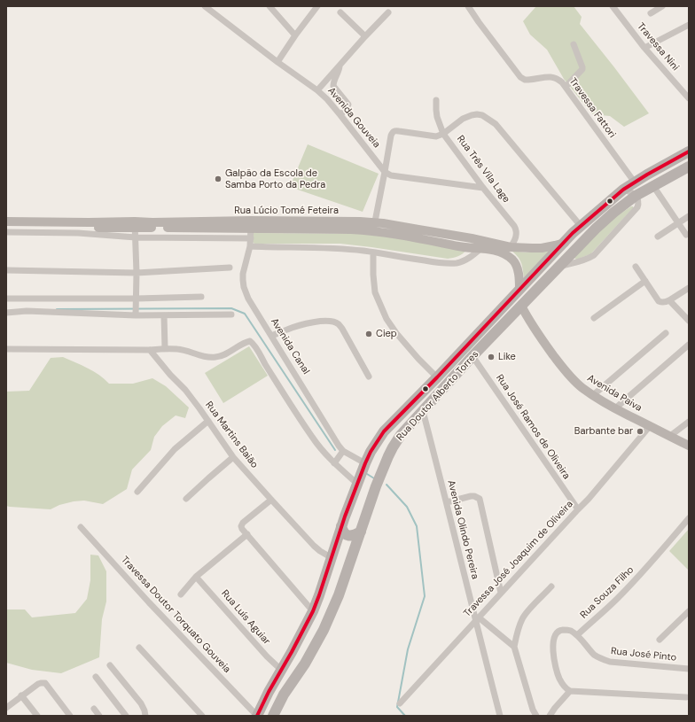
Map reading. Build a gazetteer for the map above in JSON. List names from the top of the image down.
{
  "streets": {
    "main road": ["Rua Lúcio Tomé Feteira", "Avenida Paiva", "Rua Doutor Alberto Torres"],
    "street": [
      "Travessa Nini",
      "Travessa Fattori",
      "Avenida Gouveia",
      "Rua Três Vila Lage",
      "Avenida Canal",
      "Rua José Ramos de Oliveira",
      "Rua Martins Baião",
      "Avenida Olindo Pereira",
      "Travessa José Joaquim de Oliveira",
      "Rua Souza Filho",
      "Travessa Doutor Torquato Gouveia",
      "Rua Luís Aguiar",
      "Rua José Pinto"
    ]
  },
  "crossings": [
    ["Rua Três Vila Lage", "Rua Lúcio Tomé Feteira"],
    ["Rua Lúcio Tomé Feteira", "Avenida Canal"],
    ["Avenida Paiva", "Rua Doutor Alberto Torres"],
    ["Avenida Paiva", "Travessa José Joaquim de Oliveira"],
    ["Rua Doutor Alberto Torres", "Rua José Ramos de Oliveira"],
    ["Rua Doutor Alberto Torres", "Avenida Olindo Pereira"],
    ["Rua José Ramos de Oliveira", "Travessa José Joaquim de Oliveira"],
    ["Avenida Olindo Pereira", "Travessa José Joaquim de Oliveira"],
    ["Rua Souza Filho", "Rua José Pinto"]
  ],
  "places": [
    "Galpão da Escola de Samba Porto da Pedra",
    "Ciep",
    "Like",
    "Barbante bar"
  ]
}
